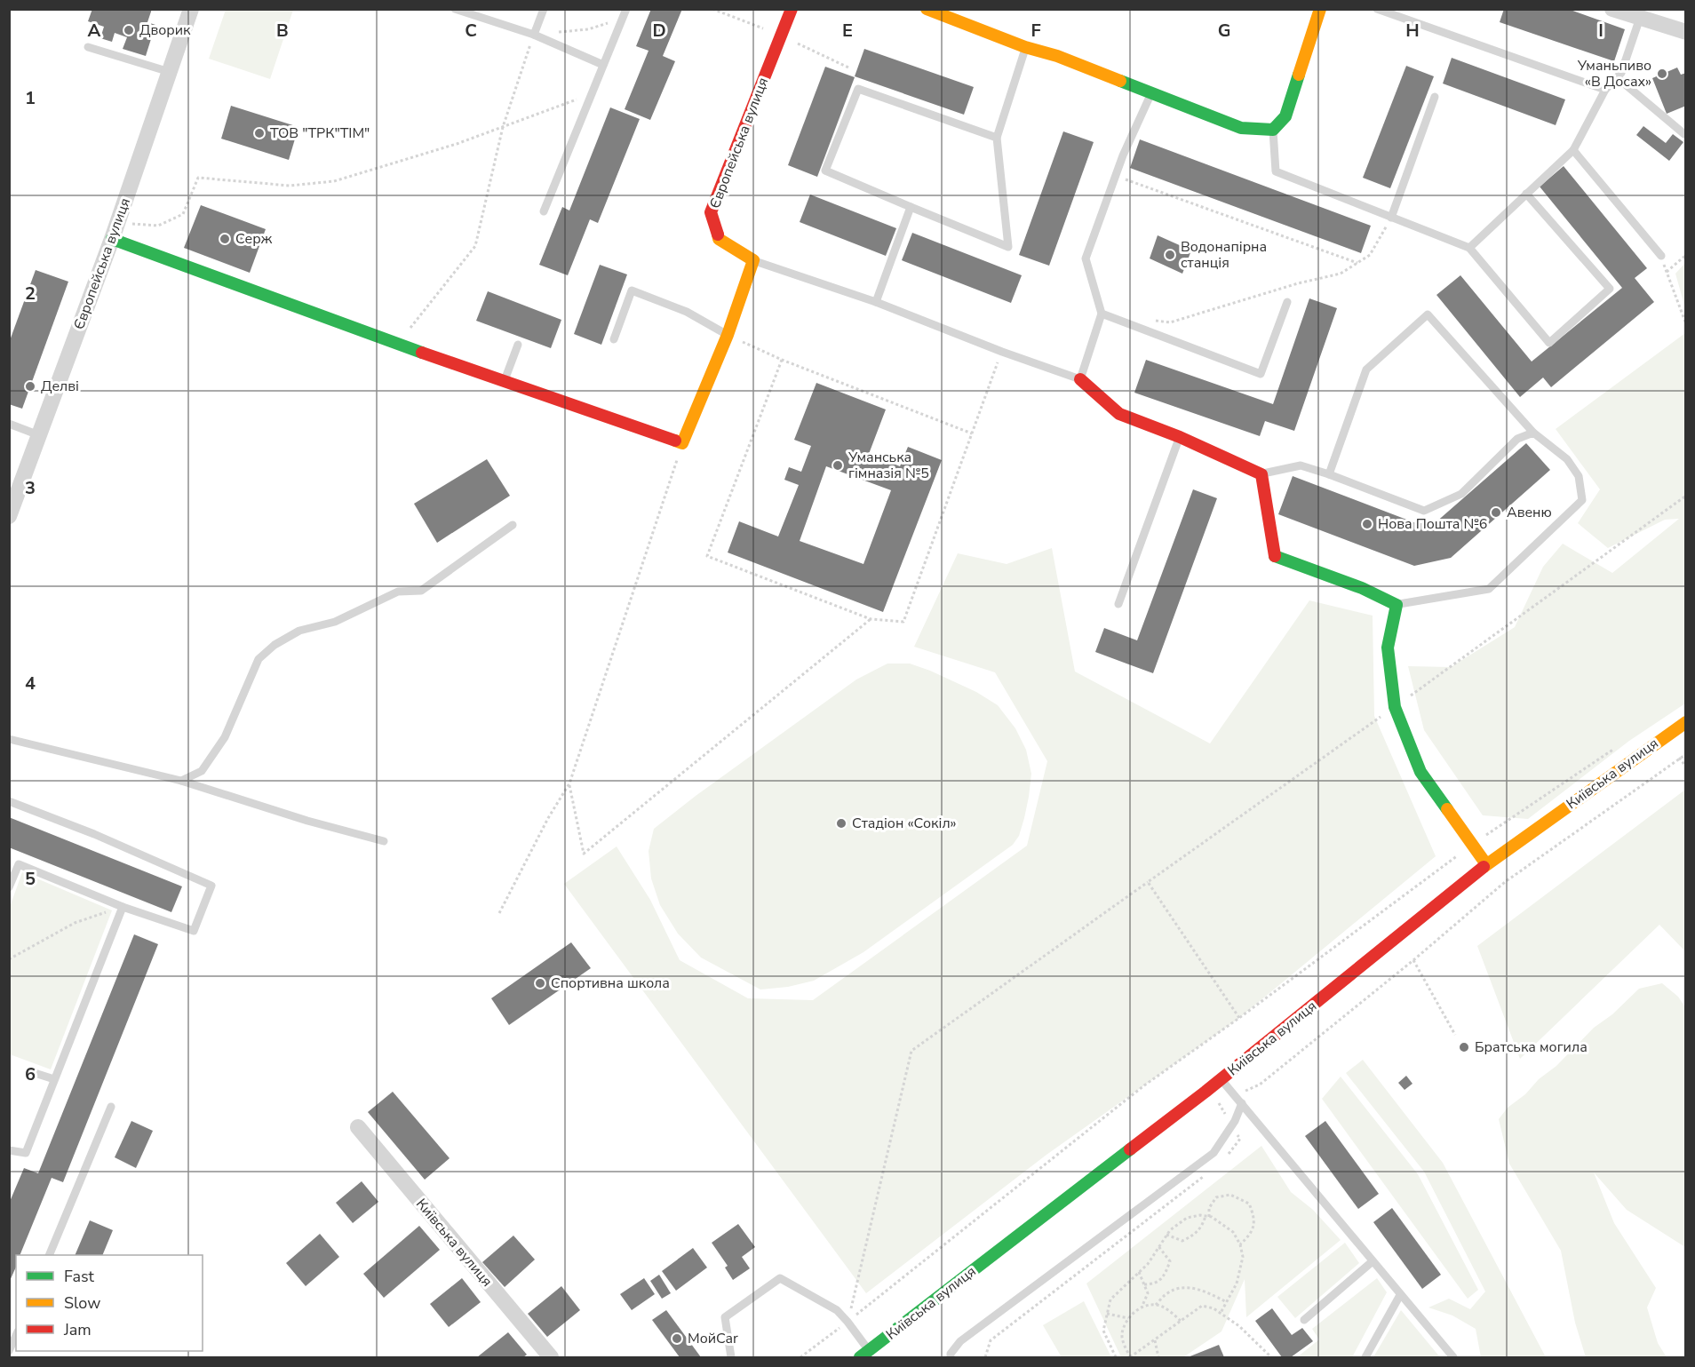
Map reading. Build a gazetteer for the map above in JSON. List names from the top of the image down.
{
  "streets": {
    "street": ["Європейська вулиця", "Київська вулиця"]
  },
  "places": [
    "Дворик",
    "Уманьпиво «В Досах»",
    "ТОВ \"ТРК\"ТІМ\"",
    "Серж",
    "Водонапірна станція",
    "Делві",
    "Уманська гімназія №5",
    "Авеню",
    "Нова Пошта №6",
    "Стадіон «Сокіл»",
    "Спортивна школа",
    "Братська могила",
    "МойCar"
  ],
  "legend": ["Fast", "Slow", "Jam"],
  "grid": {
    "columns": [
      "A",
      "B",
      "C",
      "D",
      "E",
      "F",
      "G",
      "H",
      "I"
    ],
    "rows": [
      "1",
      "2",
      "3",
      "4",
      "5",
      "6"
    ]
  }
}
